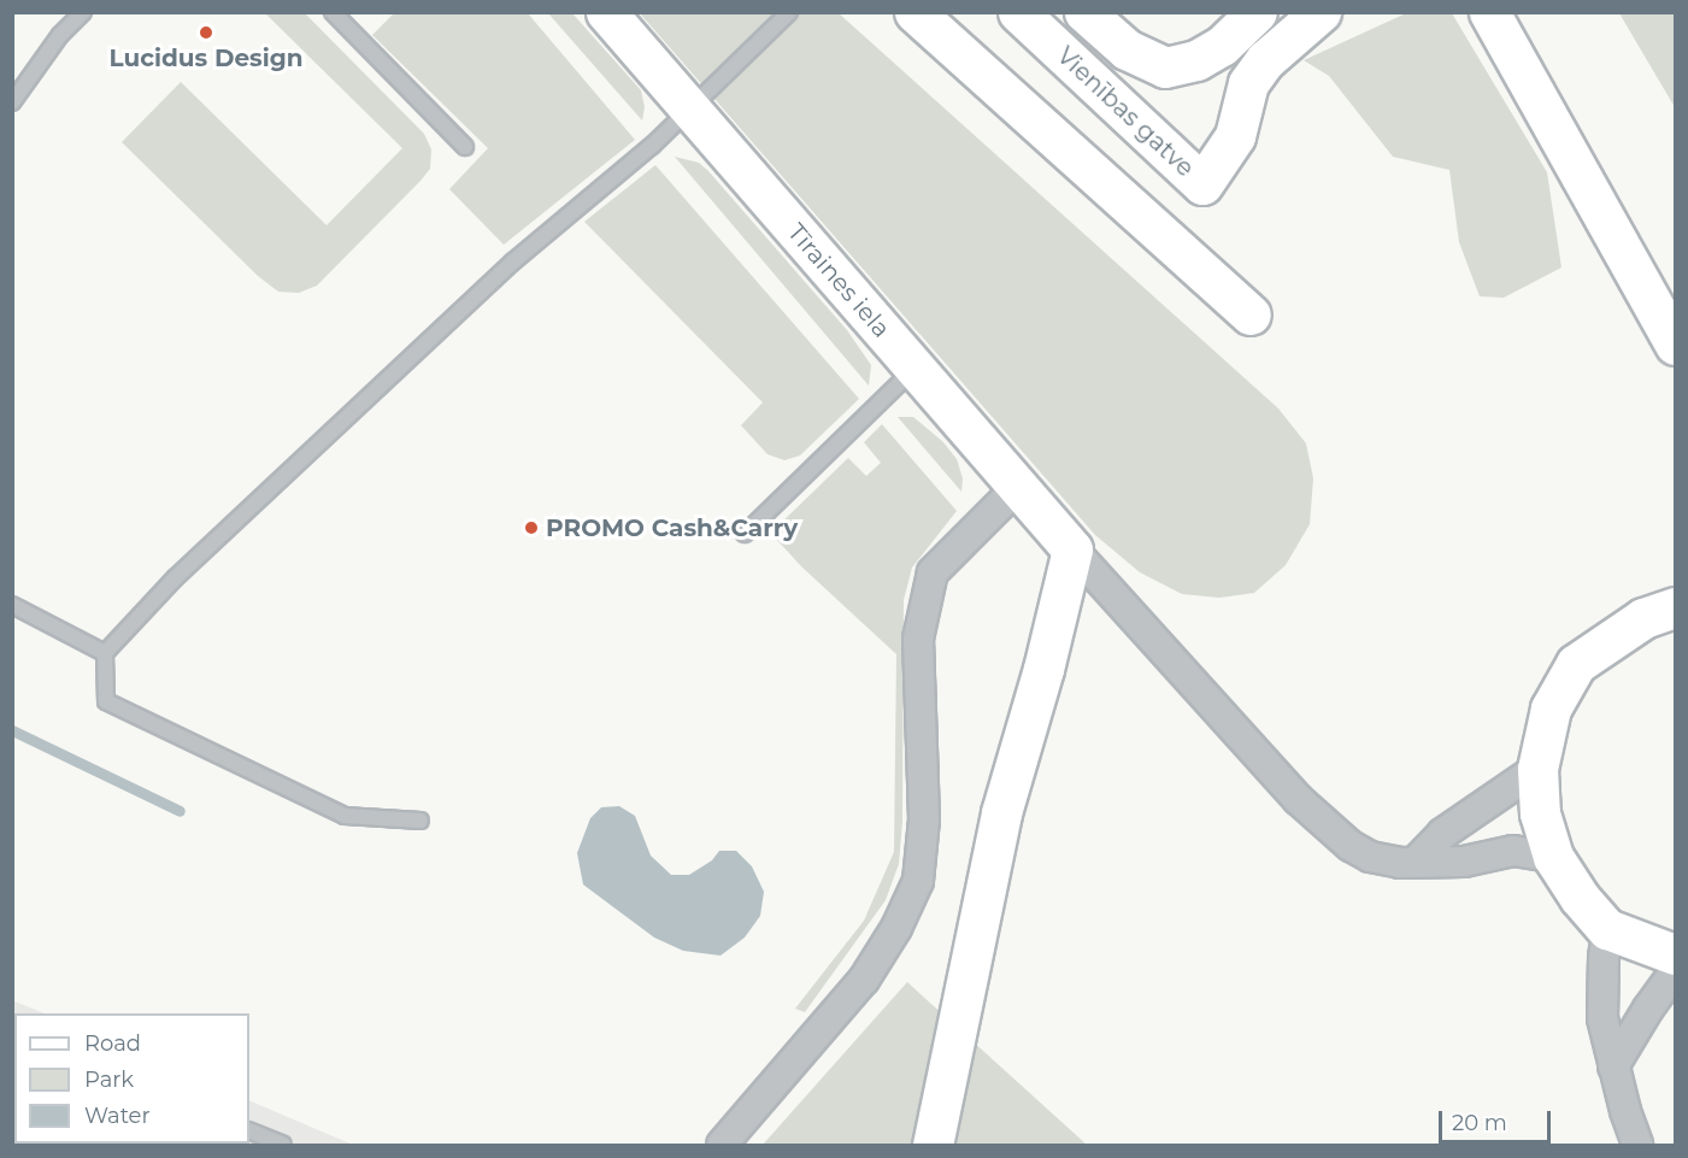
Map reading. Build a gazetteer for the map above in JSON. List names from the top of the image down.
{
  "streets": {
    "main road": ["Vienības gatve", "Tīraines iela"]
  },
  "places": ["Lucidus Design", "PROMO Cash&Carry"],
  "legend": ["Road", "Park", "Water"],
  "scale_bar": "20 m"
}
